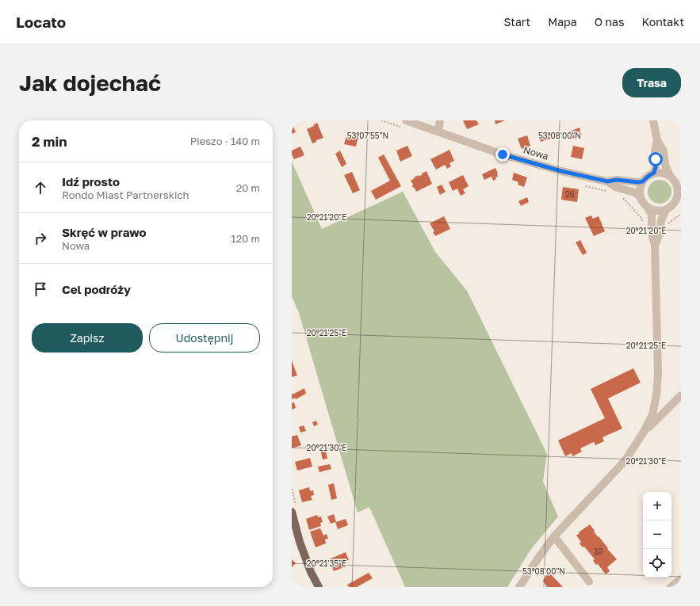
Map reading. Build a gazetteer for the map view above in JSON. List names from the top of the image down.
{
  "streets": {
    "street": ["Nowa"]
  },
  "house_numbers": ["26", "10"],
  "page": {
    "header": "Locato",
    "nav": [
      "Start",
      "Mapa",
      "O nas",
      "Kontakt"
    ],
    "buttons": [
      "Trasa",
      ["Zapisz", "Udostępnij"]
    ],
    "title": "Jak dojechać",
    "heading": ["2 min", "Pieszo · 140 m"],
    "list": [
      ["Idź prosto", "Rondo Miast Partnerskich", "20 m"],
      ["Skręć w prawo", "Nowa", "120 m"],
      "Cel podróży"
    ],
    "map_buttons": ["+", "−"]
  },
  "coordinates": [
    "53°07'55\"N",
    "53°08'00\"N",
    "20°21'20\"E",
    "20°21'25\"E",
    "20°21'30\"E",
    "20°21'35\"E"
  ]
}
